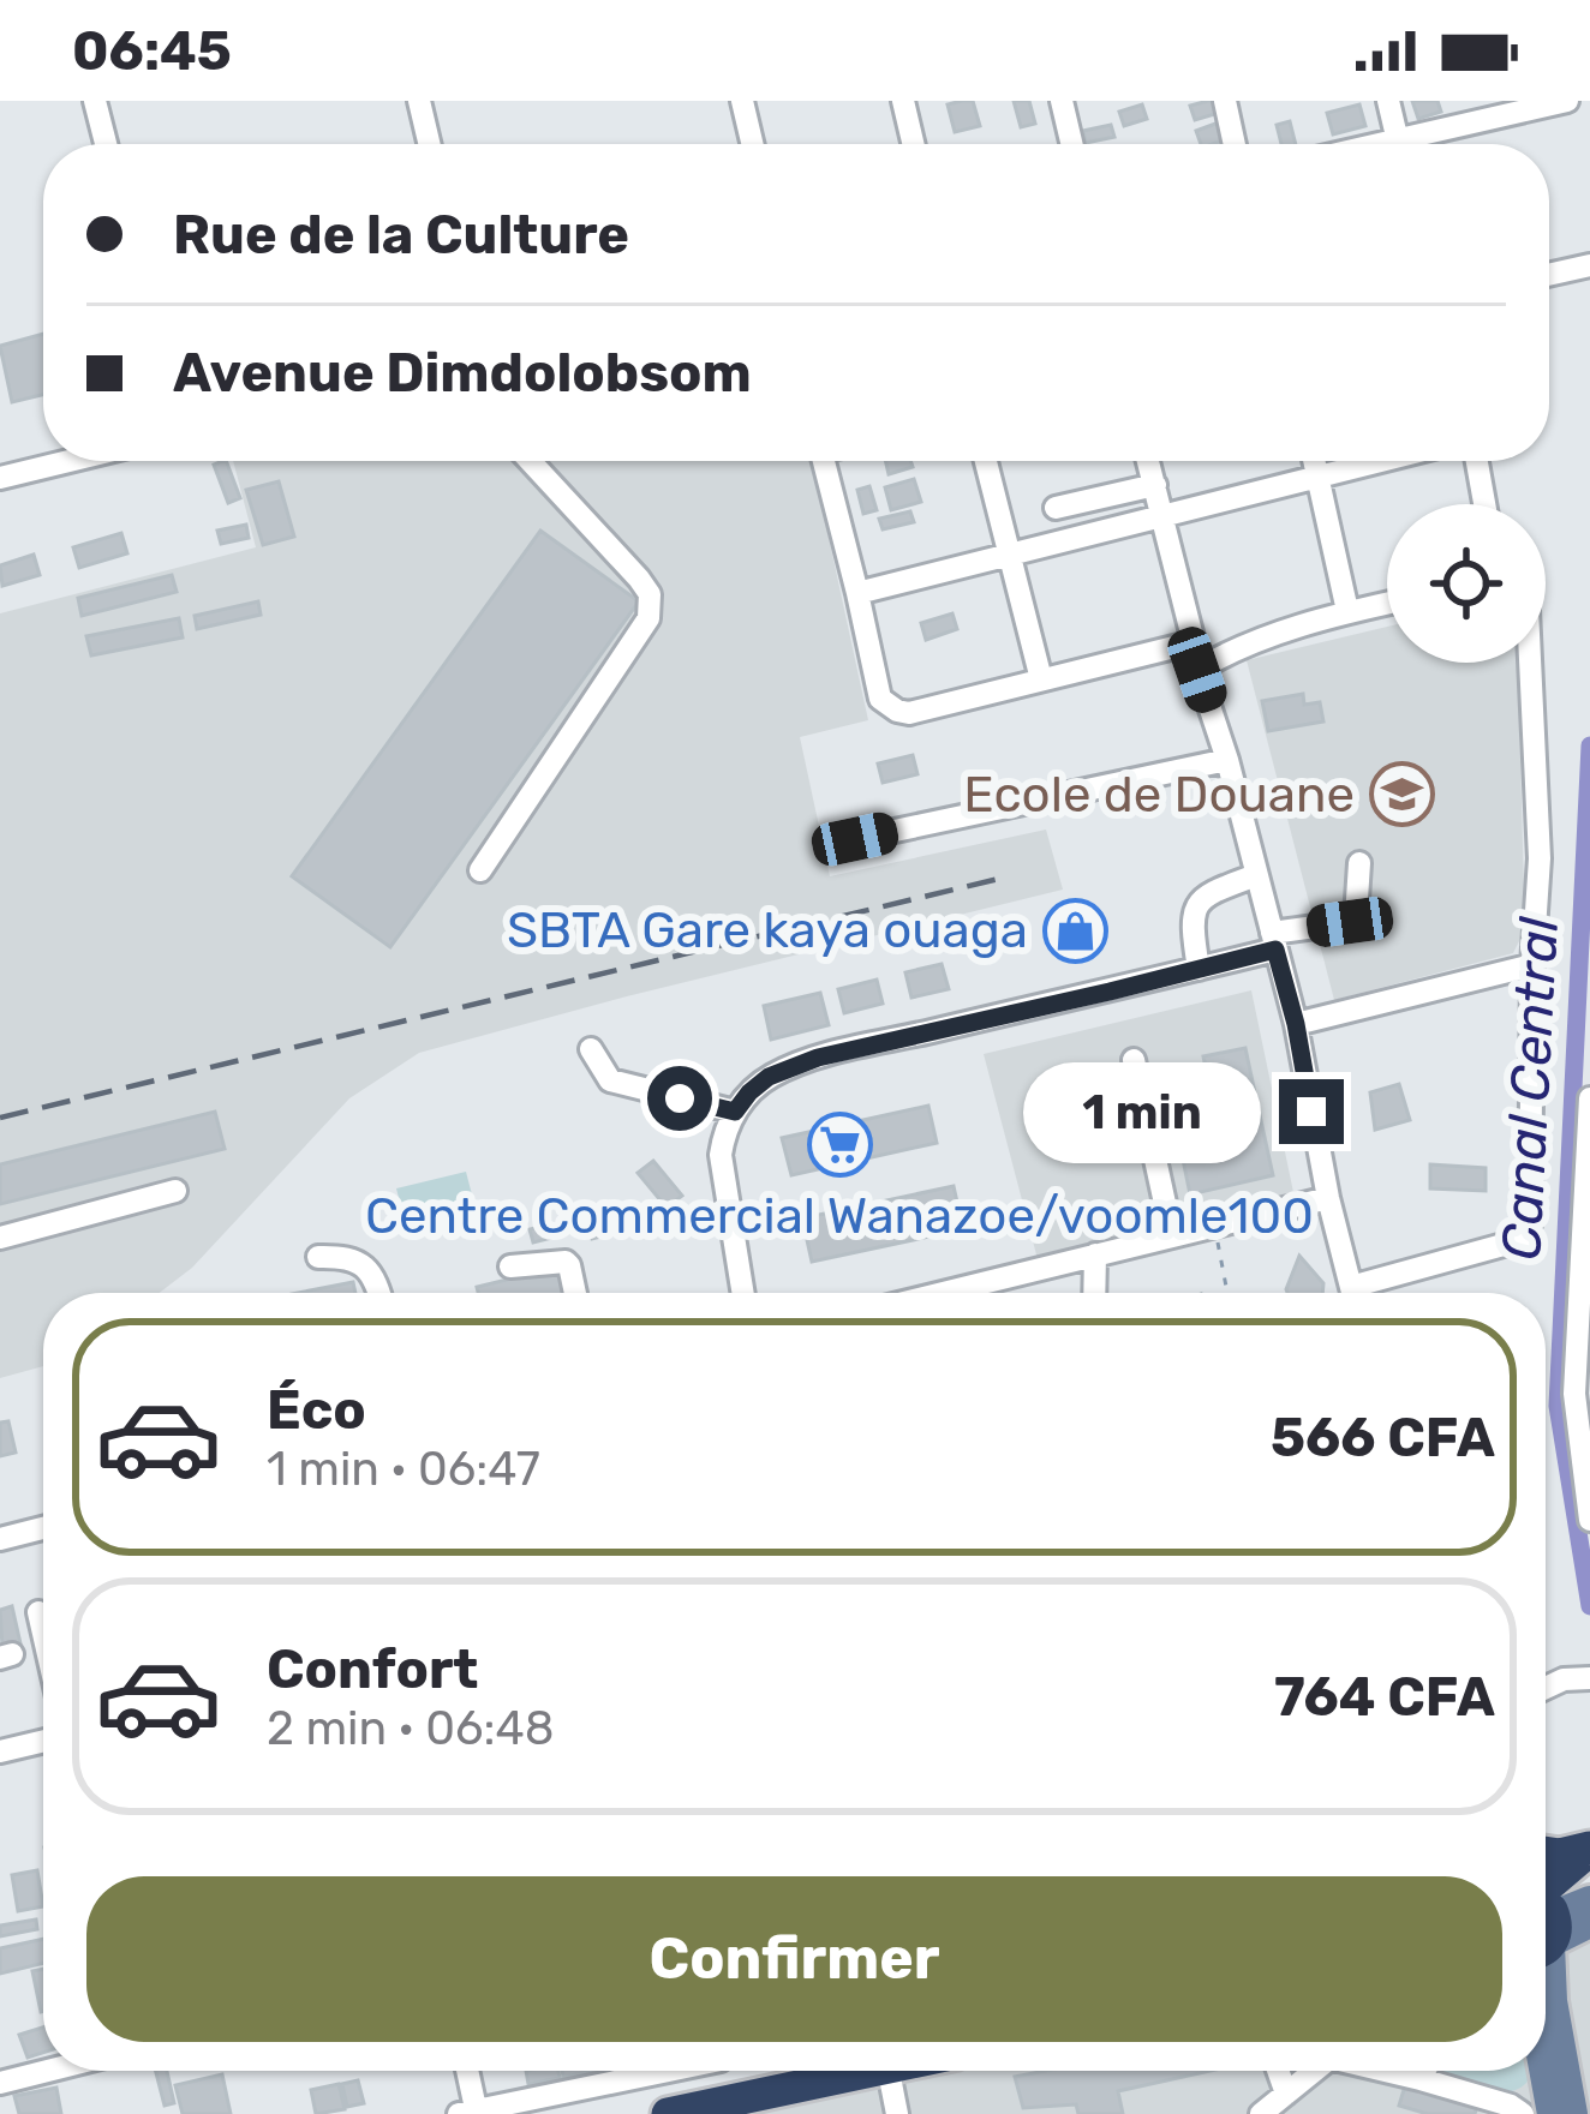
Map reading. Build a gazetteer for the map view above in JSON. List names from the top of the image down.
{
  "water": ["Canal Central"],
  "places": {
    "school or university": ["Ecole de Douane"],
    "shop": ["SBTA Gare kaya ouaga"],
    "supermarket": ["Centre Commercial Wanazoe/voomle100"]
  },
  "page": {
    "status": "06:45",
    "banner": ["Rue de la Culture", "Avenue Dimdolobsom"],
    "bubble": "1 min",
    "list": [
      {
        "name": "Éco",
        "note": "1 min · 06:47",
        "value": "566 CFA"
      },
      {
        "name": "Confort",
        "note": "2 min · 06:48",
        "value": "764 CFA"
      }
    ],
    "buttons": "Confirmer"
  }
}
